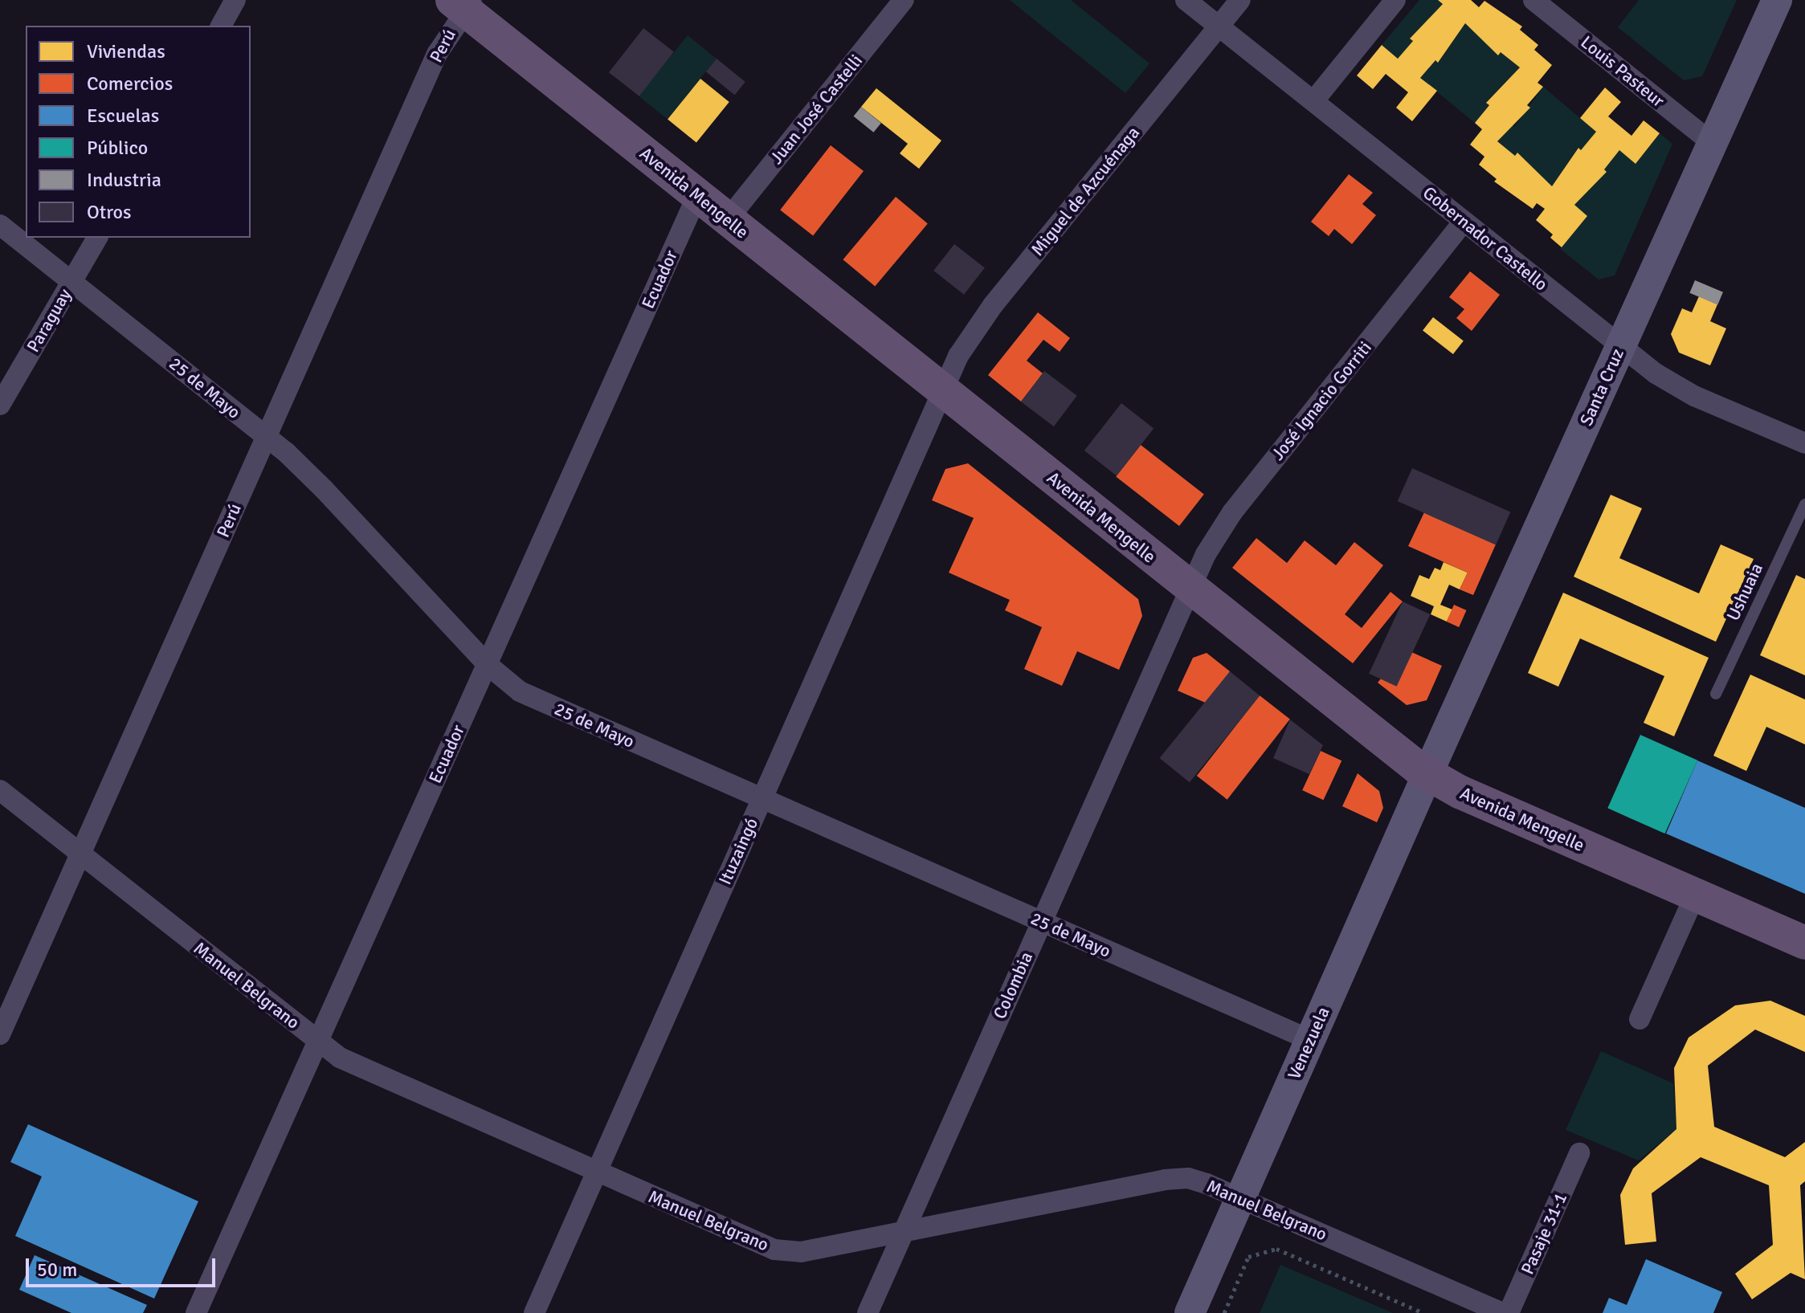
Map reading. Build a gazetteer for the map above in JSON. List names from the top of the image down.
{
  "streets": {
    "main road": ["Avenida Mengelle", "Santa Cruz", "Venezuela"],
    "street": [
      "Perú",
      "Louis Pasteur",
      "Juan José Castelli",
      "Miguel de Azcuénaga",
      "Gobernador Castello",
      "Ecuador",
      "Paraguay",
      "25 de Mayo",
      "José Ignacio Gorriti",
      "Ituzaingó",
      "Manuel Belgrano",
      "Colombia",
      "Pasaje 31-1"
    ],
    "lane": ["Ushuaia"]
  },
  "crossings": [
    ["Perú", "Avenida Mengelle"],
    ["Perú", "25 de Mayo"],
    ["Perú", "Manuel Belgrano"],
    ["Louis Pasteur", "Santa Cruz"],
    ["Juan José Castelli", "Avenida Mengelle"],
    ["Miguel de Azcuénaga", "Avenida Mengelle"],
    ["Miguel de Azcuénaga", "Gobernador Castello"],
    ["Miguel de Azcuénaga", "Ituzaingó"],
    ["Avenida Mengelle", "Ecuador"],
    ["Avenida Mengelle", "Santa Cruz"],
    ["Avenida Mengelle", "José Ignacio Gorriti"],
    ["Avenida Mengelle", "Ituzaingó"],
    ["Avenida Mengelle", "Colombia"],
    ["Avenida Mengelle", "Venezuela"],
    ["Gobernador Castello", "Santa Cruz"],
    ["Gobernador Castello", "José Ignacio Gorriti"],
    ["Ecuador", "25 de Mayo"],
    ["Ecuador", "Manuel Belgrano"],
    ["Paraguay", "25 de Mayo"],
    ["Santa Cruz", "Venezuela"],
    ["25 de Mayo", "Ituzaingó"],
    ["25 de Mayo", "Colombia"],
    ["25 de Mayo", "Venezuela"],
    ["José Ignacio Gorriti", "Colombia"],
    ["Ituzaingó", "Manuel Belgrano"],
    ["Manuel Belgrano", "Colombia"],
    ["Manuel Belgrano", "Venezuela"]
  ],
  "legend": [
    "Viviendas",
    "Comercios",
    "Escuelas",
    "Público",
    "Industria",
    "Otros"
  ],
  "scale_bar": "50 m"
}
